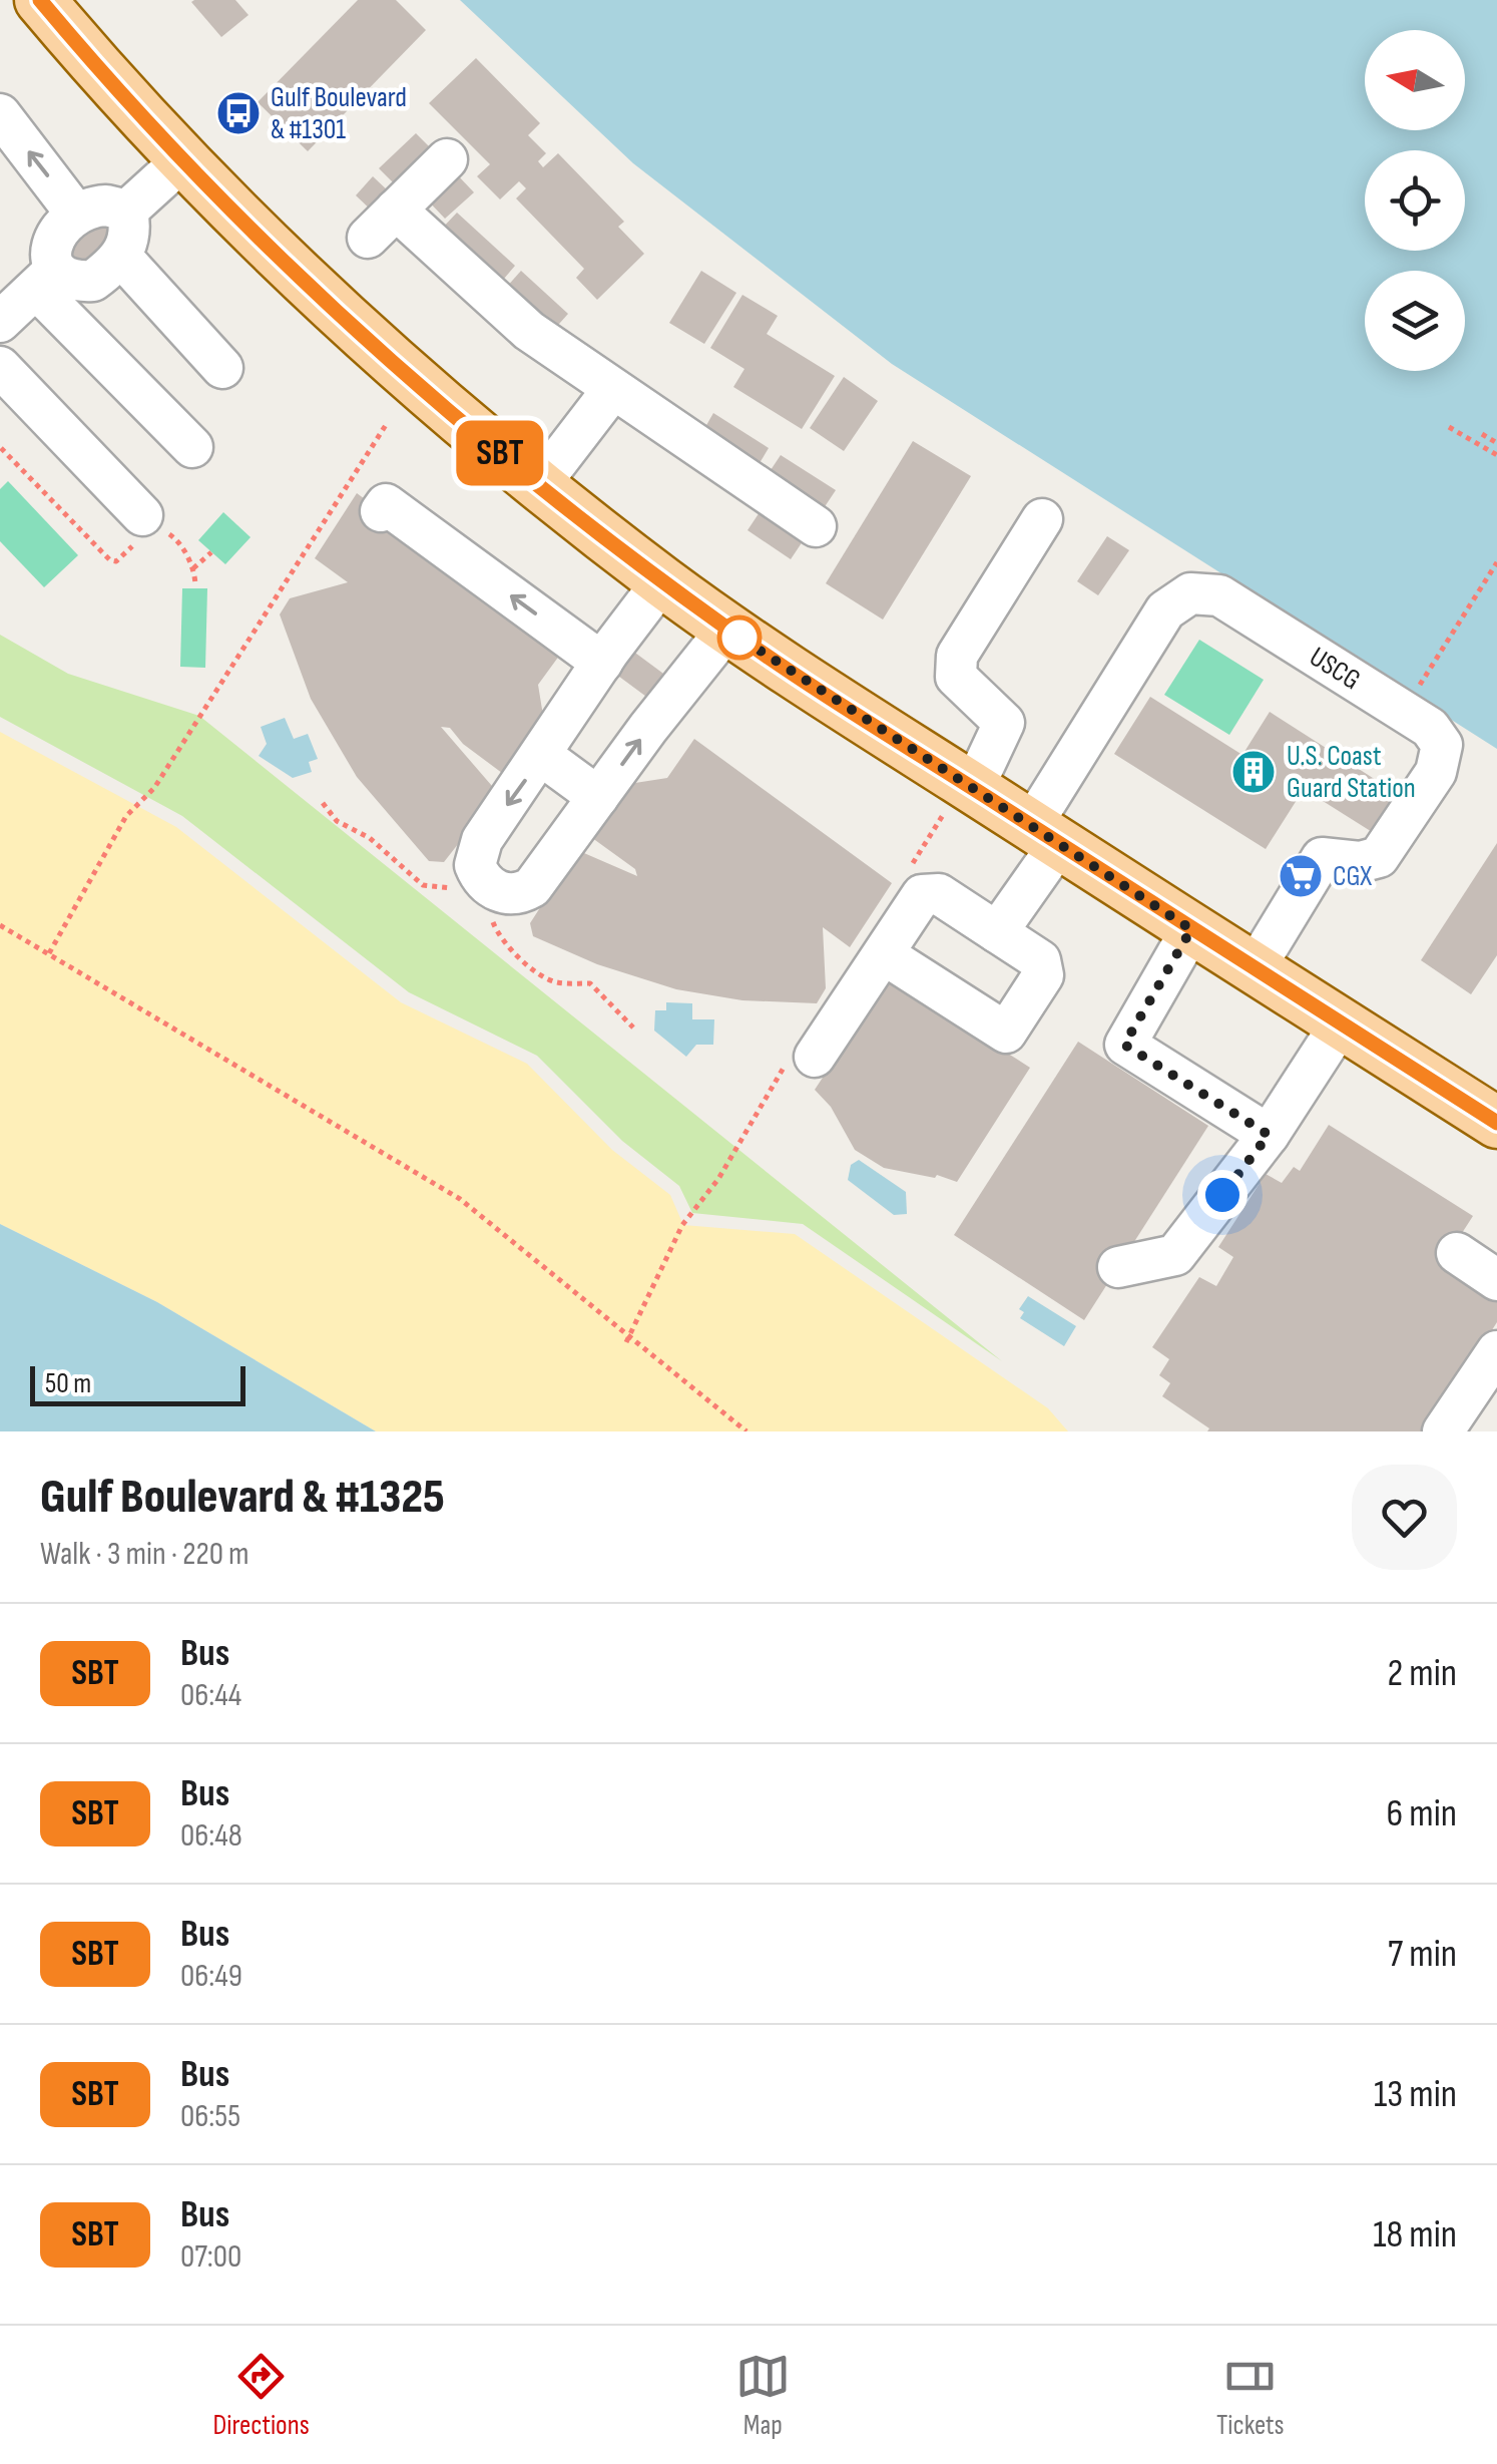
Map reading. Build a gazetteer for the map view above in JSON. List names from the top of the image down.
{
  "streets": {
    "lane": ["USCG"]
  },
  "places": {
    "bus stop": ["Gulf Boulevard & #1301"],
    "building": ["U.S. Coast Guard Station"],
    "supermarket": ["CGX"]
  },
  "lines": ["bus line SBT"],
  "scale_bar": "50 m",
  "north": "left",
  "page": {
    "on_map": "SBT",
    "scale": "50 m",
    "heading": ["Gulf Boulevard & #1325", "Walk · 3 min · 220 m"],
    "list": [
      {
        "mark": "SBT",
        "name": "Bus",
        "note": "06:44",
        "value": "2 min"
      },
      {
        "mark": "SBT",
        "name": "Bus",
        "note": "06:48",
        "value": "6 min"
      },
      {
        "mark": "SBT",
        "name": "Bus",
        "note": "06:49",
        "value": "7 min"
      },
      {
        "mark": "SBT",
        "name": "Bus",
        "note": "06:55",
        "value": "13 min"
      },
      {
        "mark": "SBT",
        "name": "Bus",
        "note": "07:00",
        "value": "18 min"
      }
    ],
    "tabs": ["Directions", "Map", "Tickets"]
  }
}
